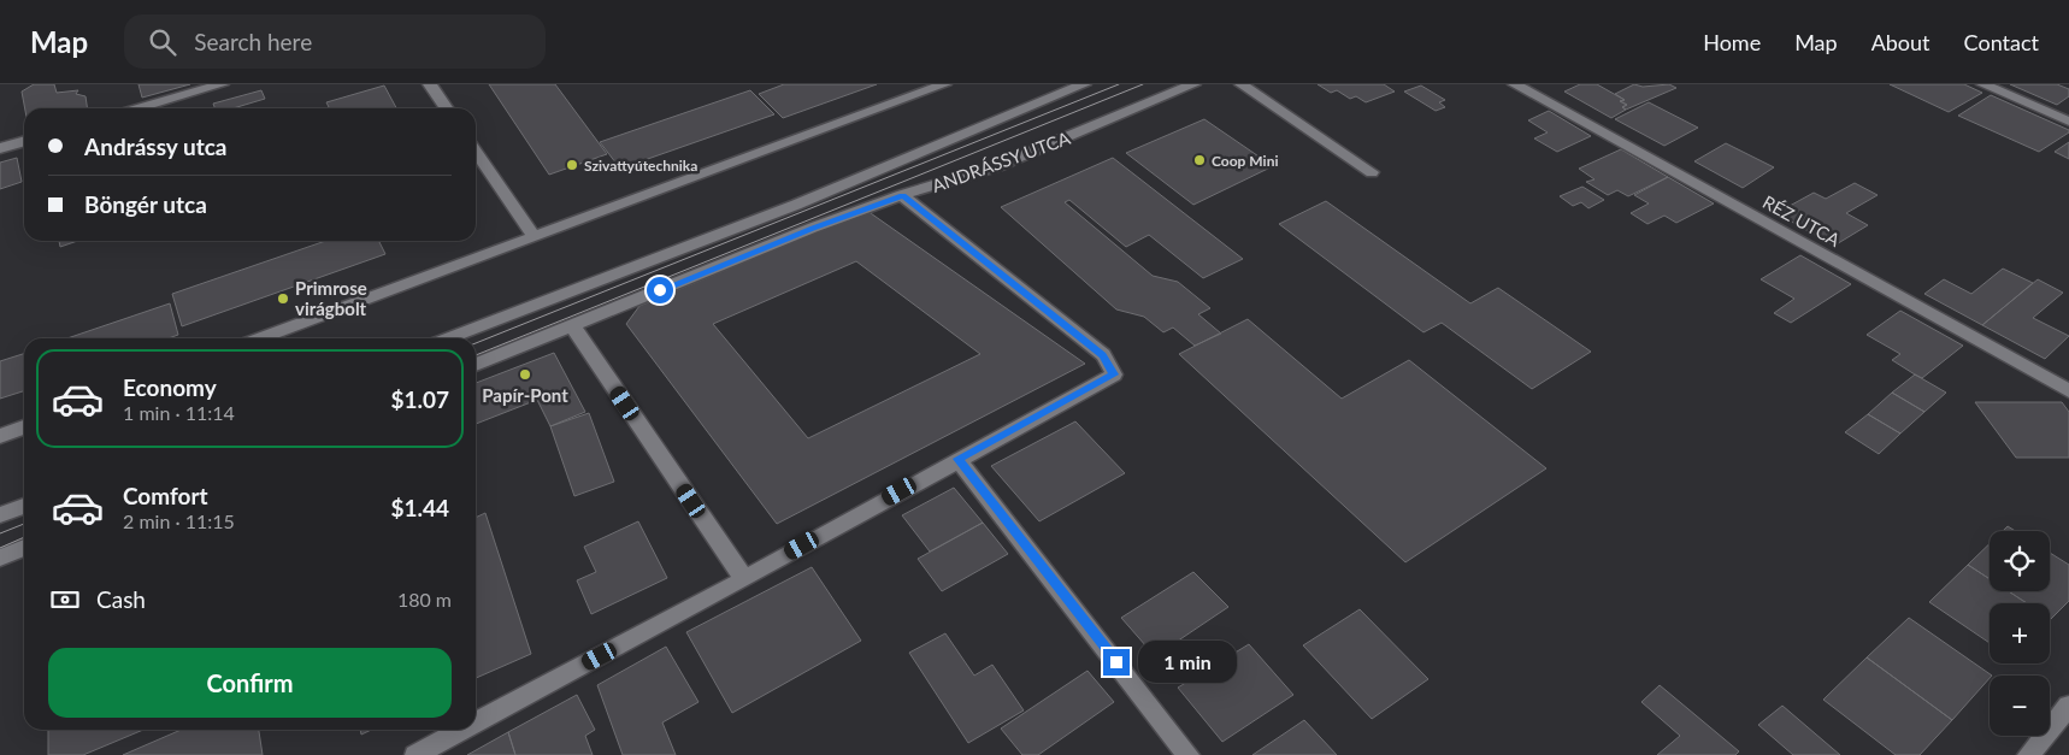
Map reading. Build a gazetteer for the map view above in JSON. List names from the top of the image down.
{
  "streets": {
    "street": ["ANDRÁSSY UTCA", "RÉZ UTCA"]
  },
  "places": [
    "Coop Mini",
    "Szivattyútechnika",
    "Primrose virágbolt",
    "Papír-Pont"
  ],
  "page": {
    "header": "Map",
    "search": "Search here",
    "nav": [
      "Home",
      "Map",
      "About",
      "Contact"
    ],
    "banner": ["Andrássy utca", "Böngér utca"],
    "list": [
      {
        "name": "Economy",
        "note": "1 min · 11:14",
        "value": "$1.07"
      },
      {
        "name": "Comfort",
        "note": "2 min · 11:15",
        "value": "$1.44"
      }
    ],
    "map_buttons": ["+", "−"],
    "pay": ["Cash", "180 m"],
    "buttons": "Confirm",
    "bubble": "1 min"
  }
}
